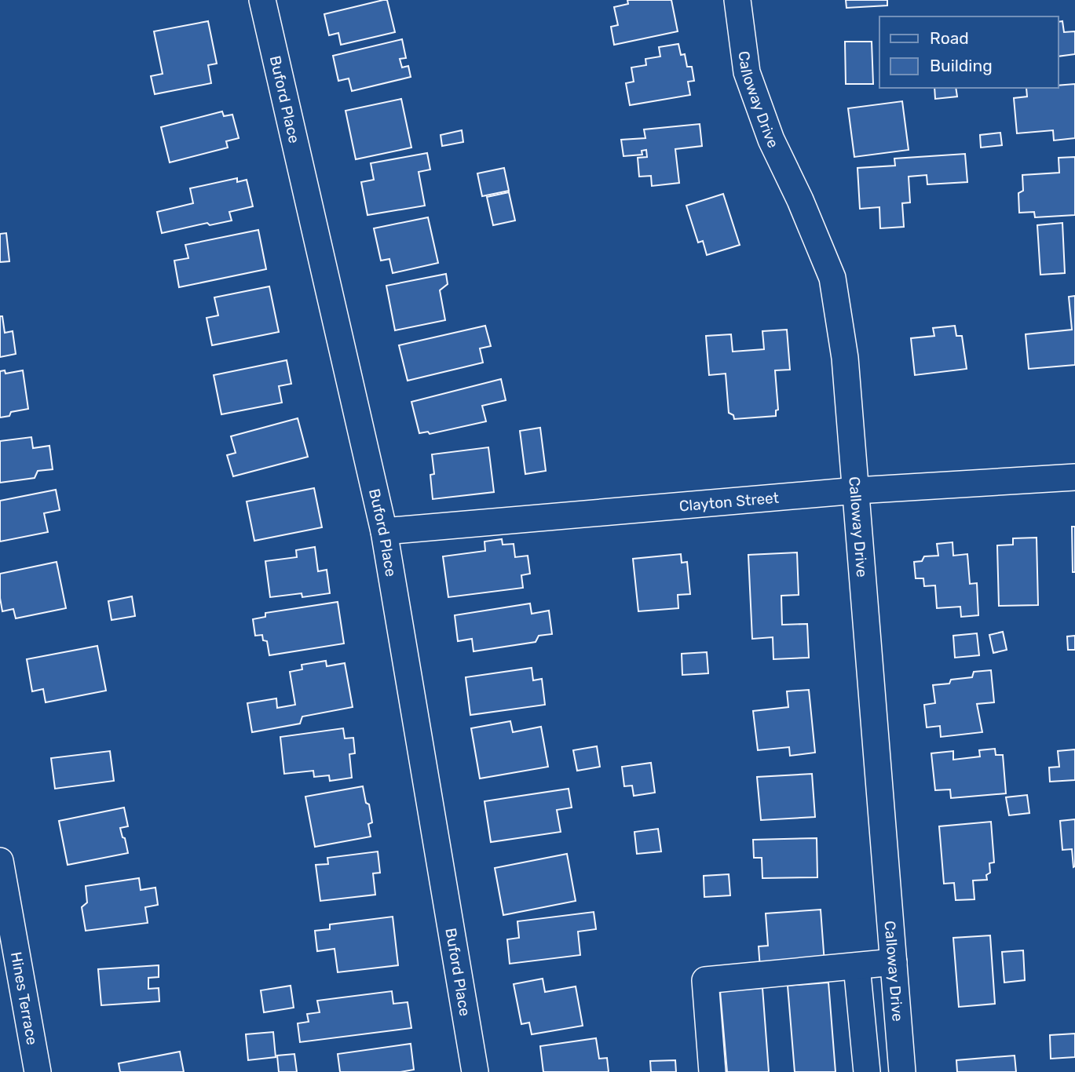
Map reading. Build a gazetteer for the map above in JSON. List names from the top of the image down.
{
  "streets": {
    "street": [
      "Calloway Drive",
      "Buford Place",
      "Clayton Street",
      "Hines Terrace"
    ]
  },
  "crossings": [
    ["Calloway Drive", "Clayton Street"],
    ["Buford Place", "Clayton Street"]
  ],
  "legend": ["Road", "Building"]
}
